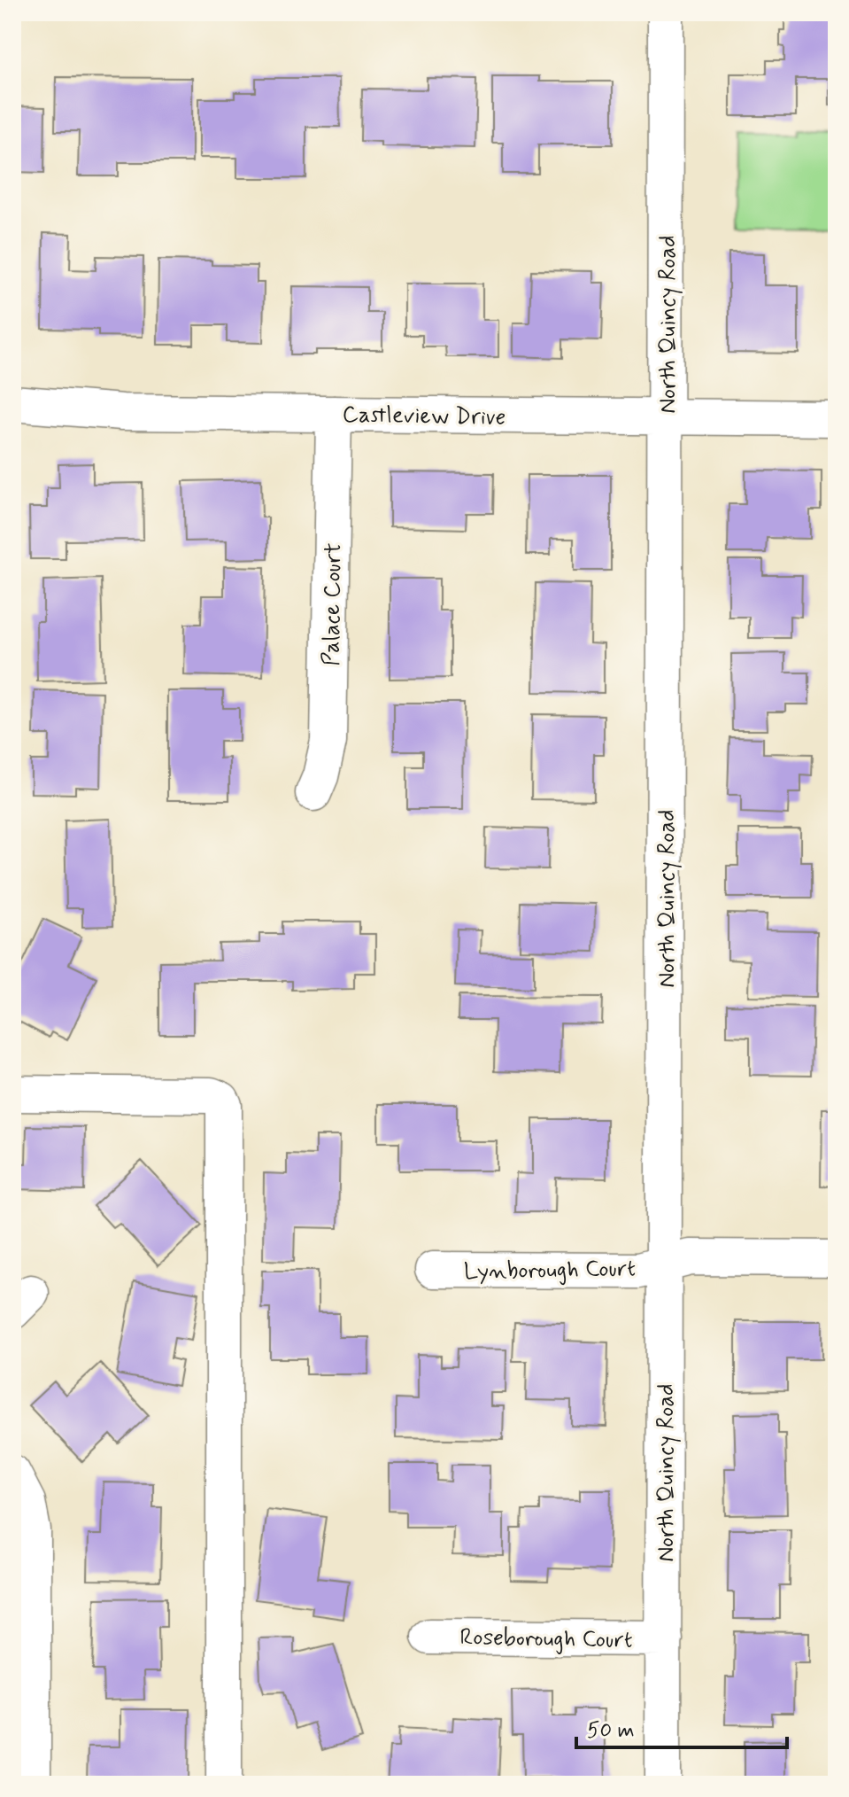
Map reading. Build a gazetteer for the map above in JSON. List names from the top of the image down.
{
  "streets": {
    "street": [
      "North Quincy Road",
      "Castleview Drive",
      "Palace Court",
      "Lynborough Court",
      "Roseborough Court"
    ]
  },
  "crossings": [
    ["North Quincy Road", "Castleview Drive"],
    ["North Quincy Road", "Lynborough Court"],
    ["North Quincy Road", "Roseborough Court"],
    ["Castleview Drive", "Palace Court"]
  ],
  "scale_bar": "50 m"
}
